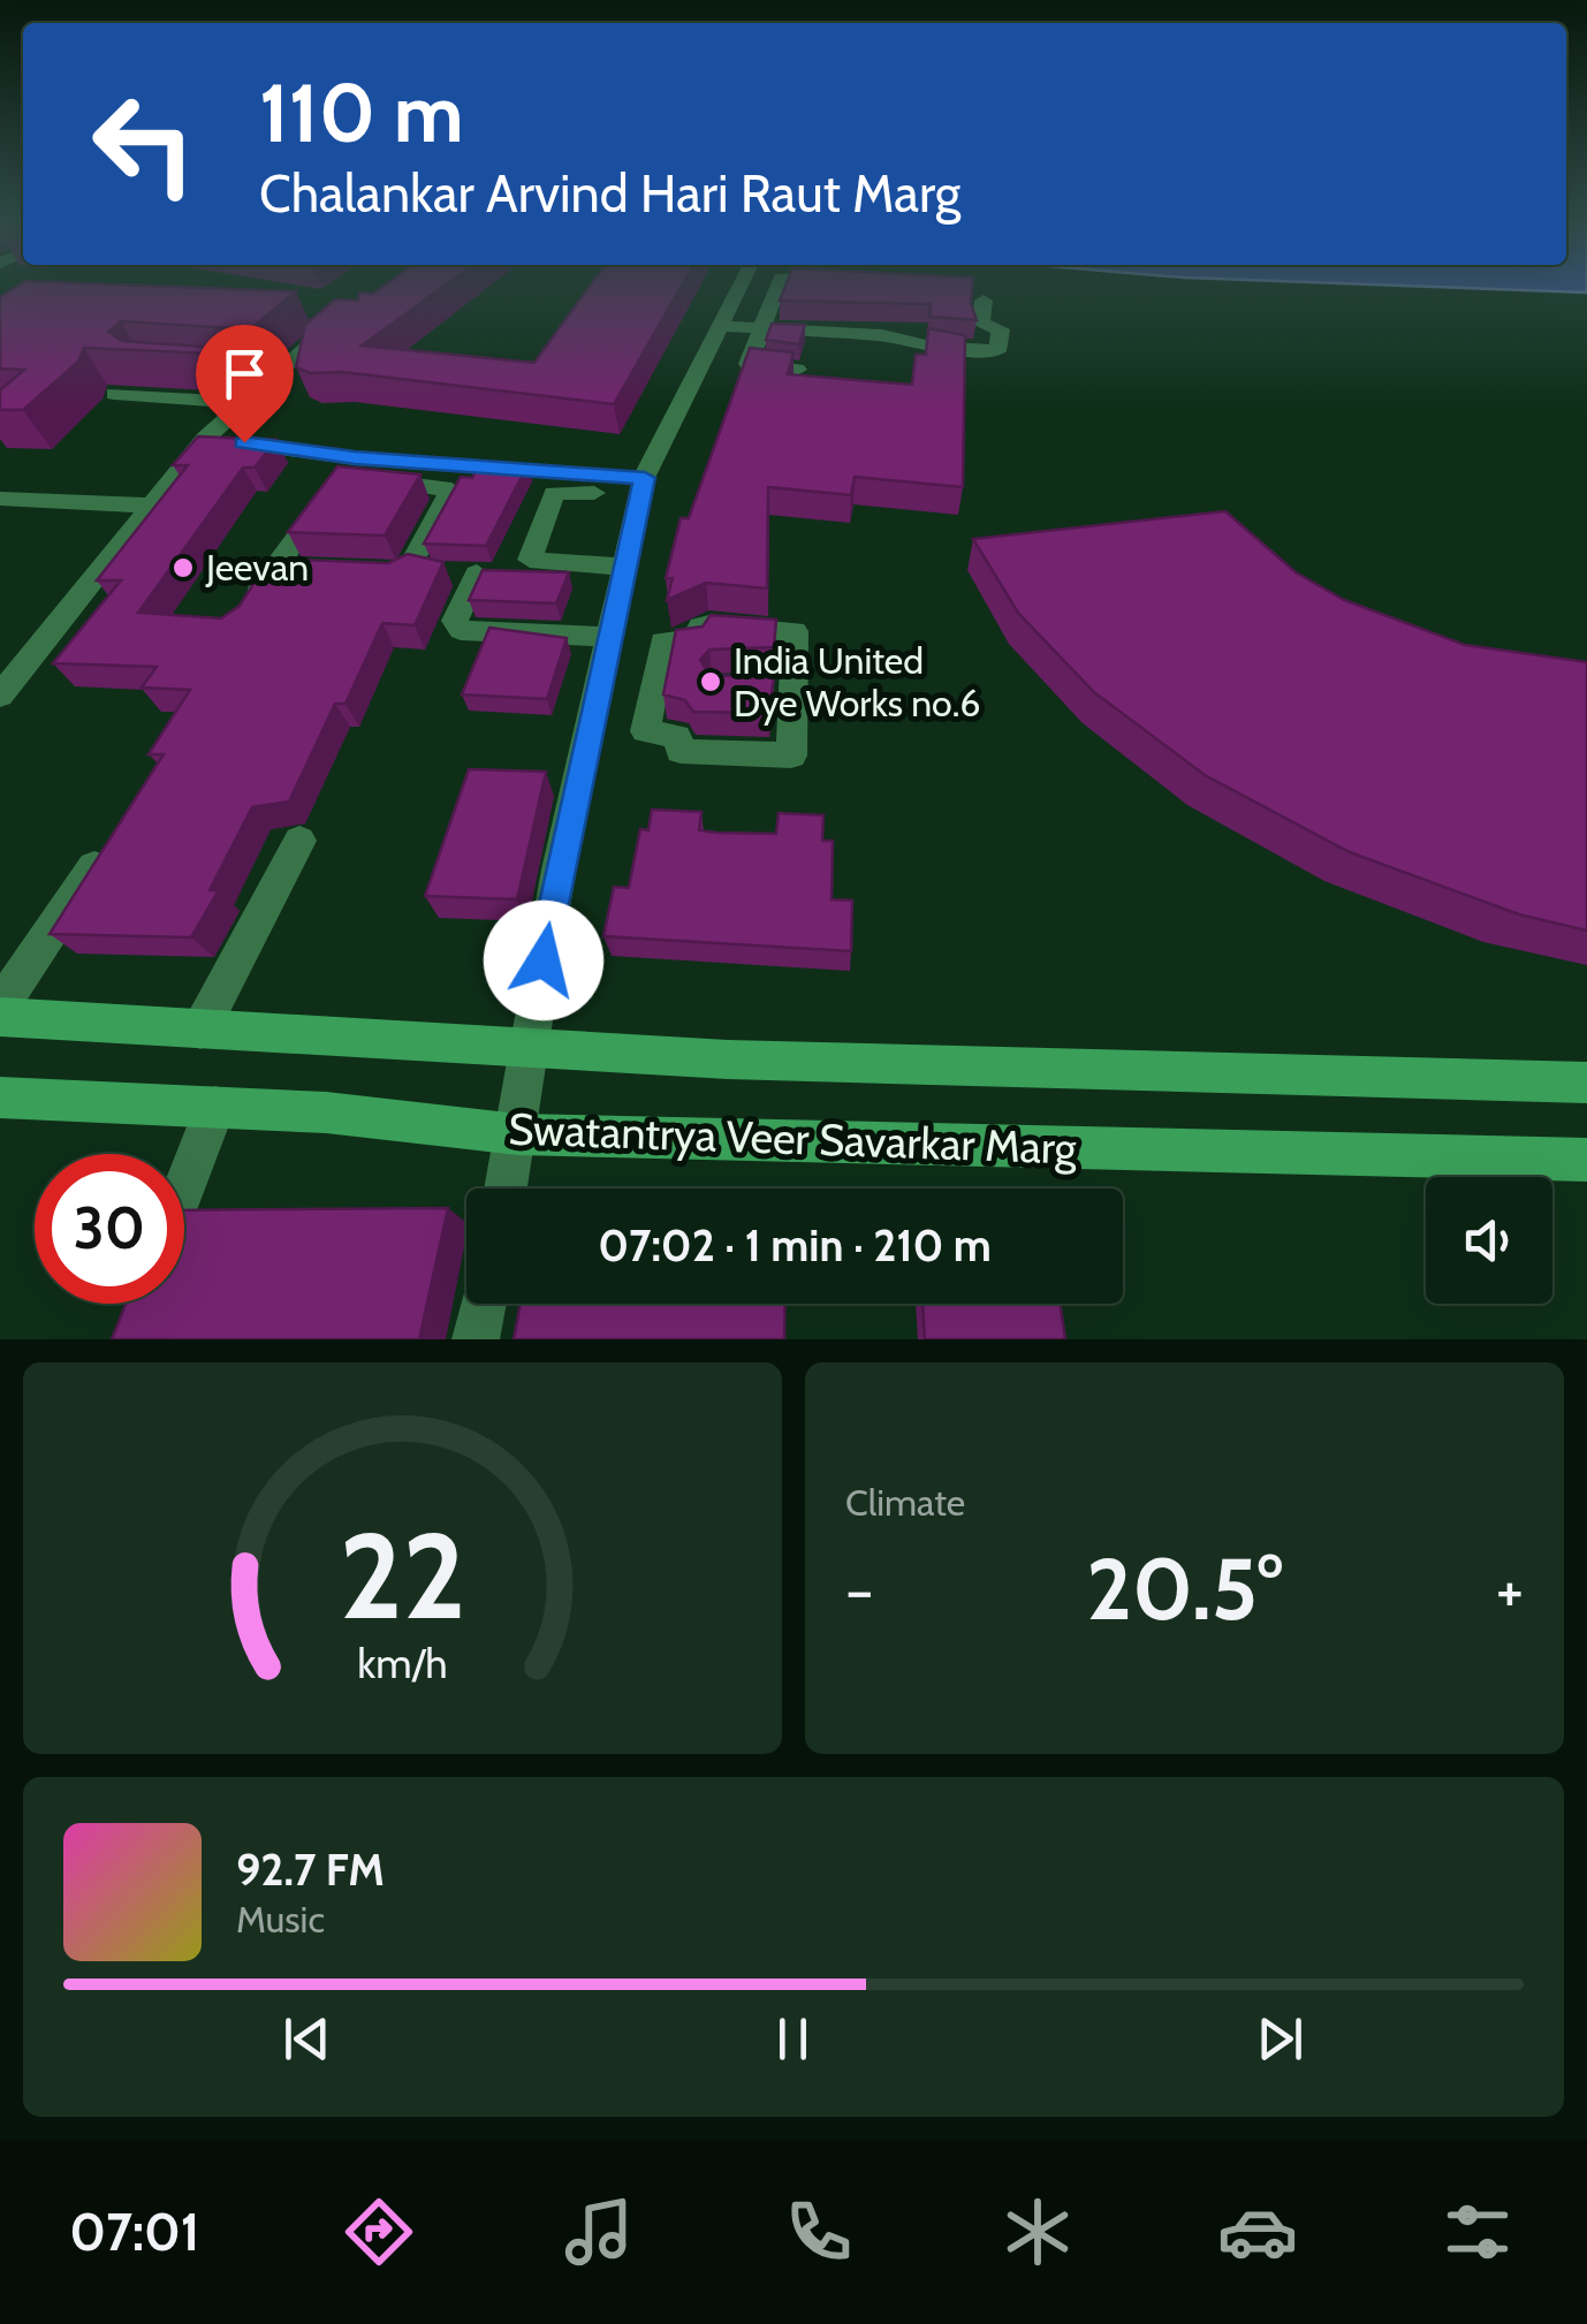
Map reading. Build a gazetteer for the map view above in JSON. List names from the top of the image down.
{
  "streets": {
    "main road": ["Swatantrya Veer Savarkar Marg"]
  },
  "places": ["Jeevan", "India United Dye Works no.6"],
  "page": {
    "turn": ["110 m", "Chalankar Arvind Hari Raut Marg"],
    "limit": "30",
    "trip": "07:02 · 1 min · 210 m",
    "tile": "Climate",
    "heat": ["−", "20.5°", "+"],
    "song": ["92.7 FM", "Music"],
    "tabs": "07:01",
    "gauge": ["22", "km/h"]
  }
}
